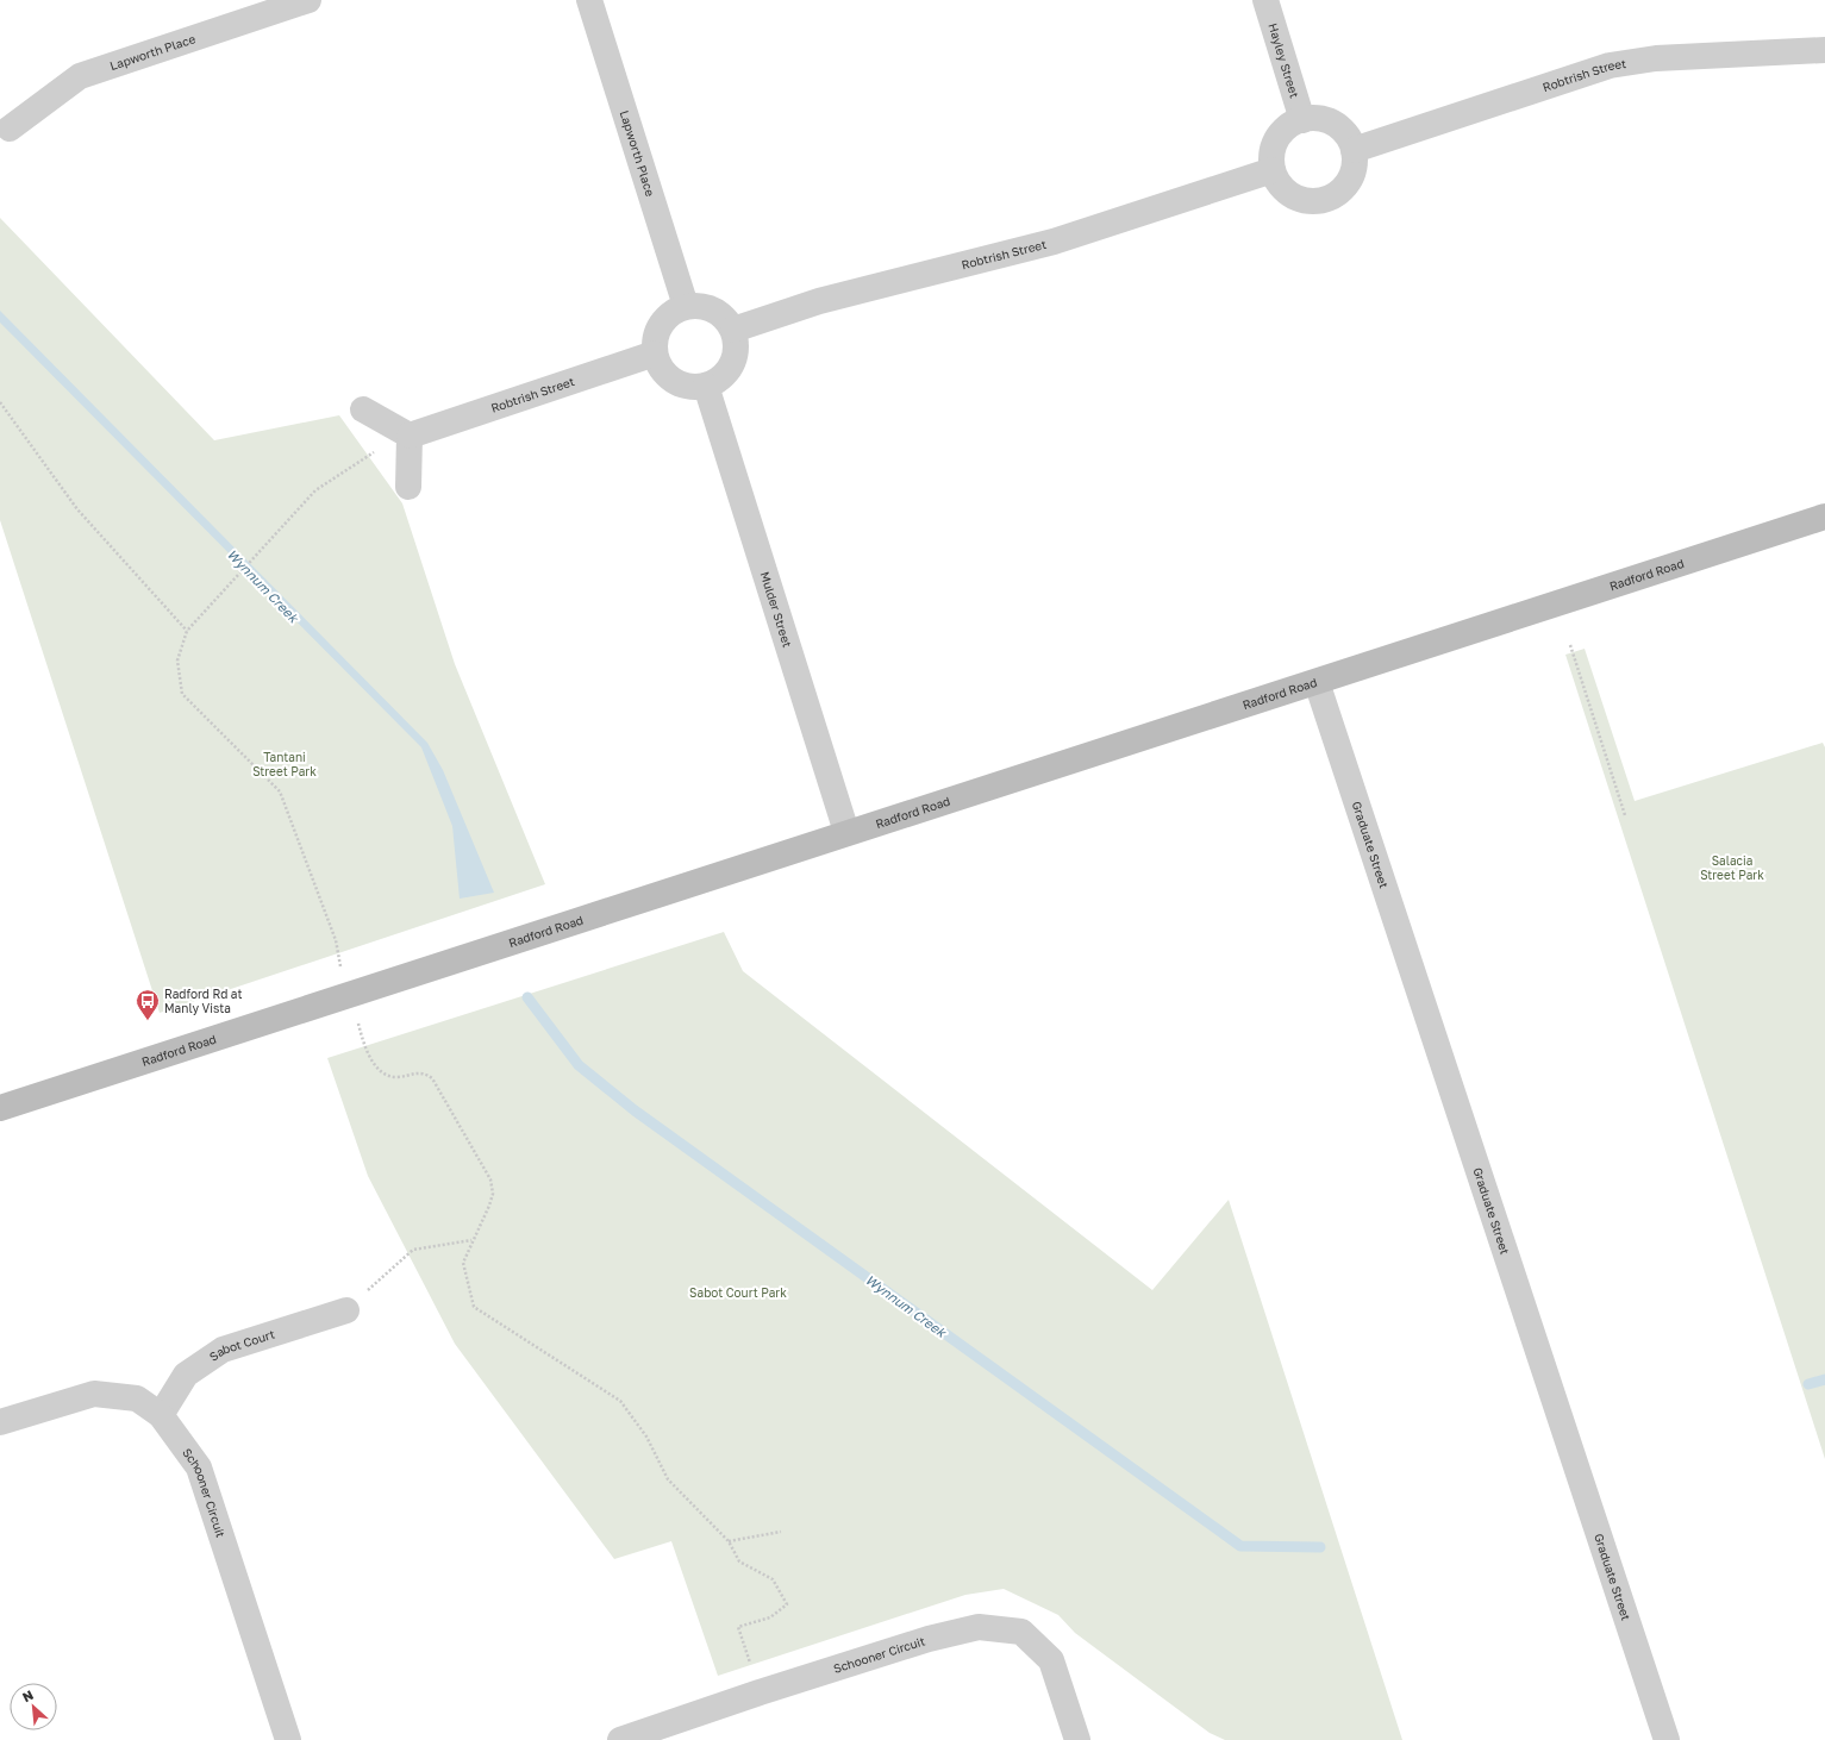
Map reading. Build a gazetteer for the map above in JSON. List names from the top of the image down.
{
  "streets": {
    "street": [
      "Lapworth Place",
      "Hayley Street",
      "Robtrish Street",
      "Radford Road",
      "Mulder Street",
      "Graduate Street",
      "Sabot Court",
      "Schooner Circuit"
    ]
  },
  "crossings": [
    ["Lapworth Place", "Robtrish Street"],
    ["Lapworth Place", "Mulder Street"],
    ["Hayley Street", "Robtrish Street"],
    ["Robtrish Street", "Mulder Street"],
    ["Radford Road", "Mulder Street"],
    ["Radford Road", "Graduate Street"],
    ["Sabot Court", "Schooner Circuit"]
  ],
  "water": ["Wynnum Creek"],
  "parks": ["Tantani Street Park", "Salacia Street Park", "Sabot Court Park"],
  "places": {
    "bus stop": ["Radford Rd at Manly Vista"]
  },
  "north": "top left"
}
